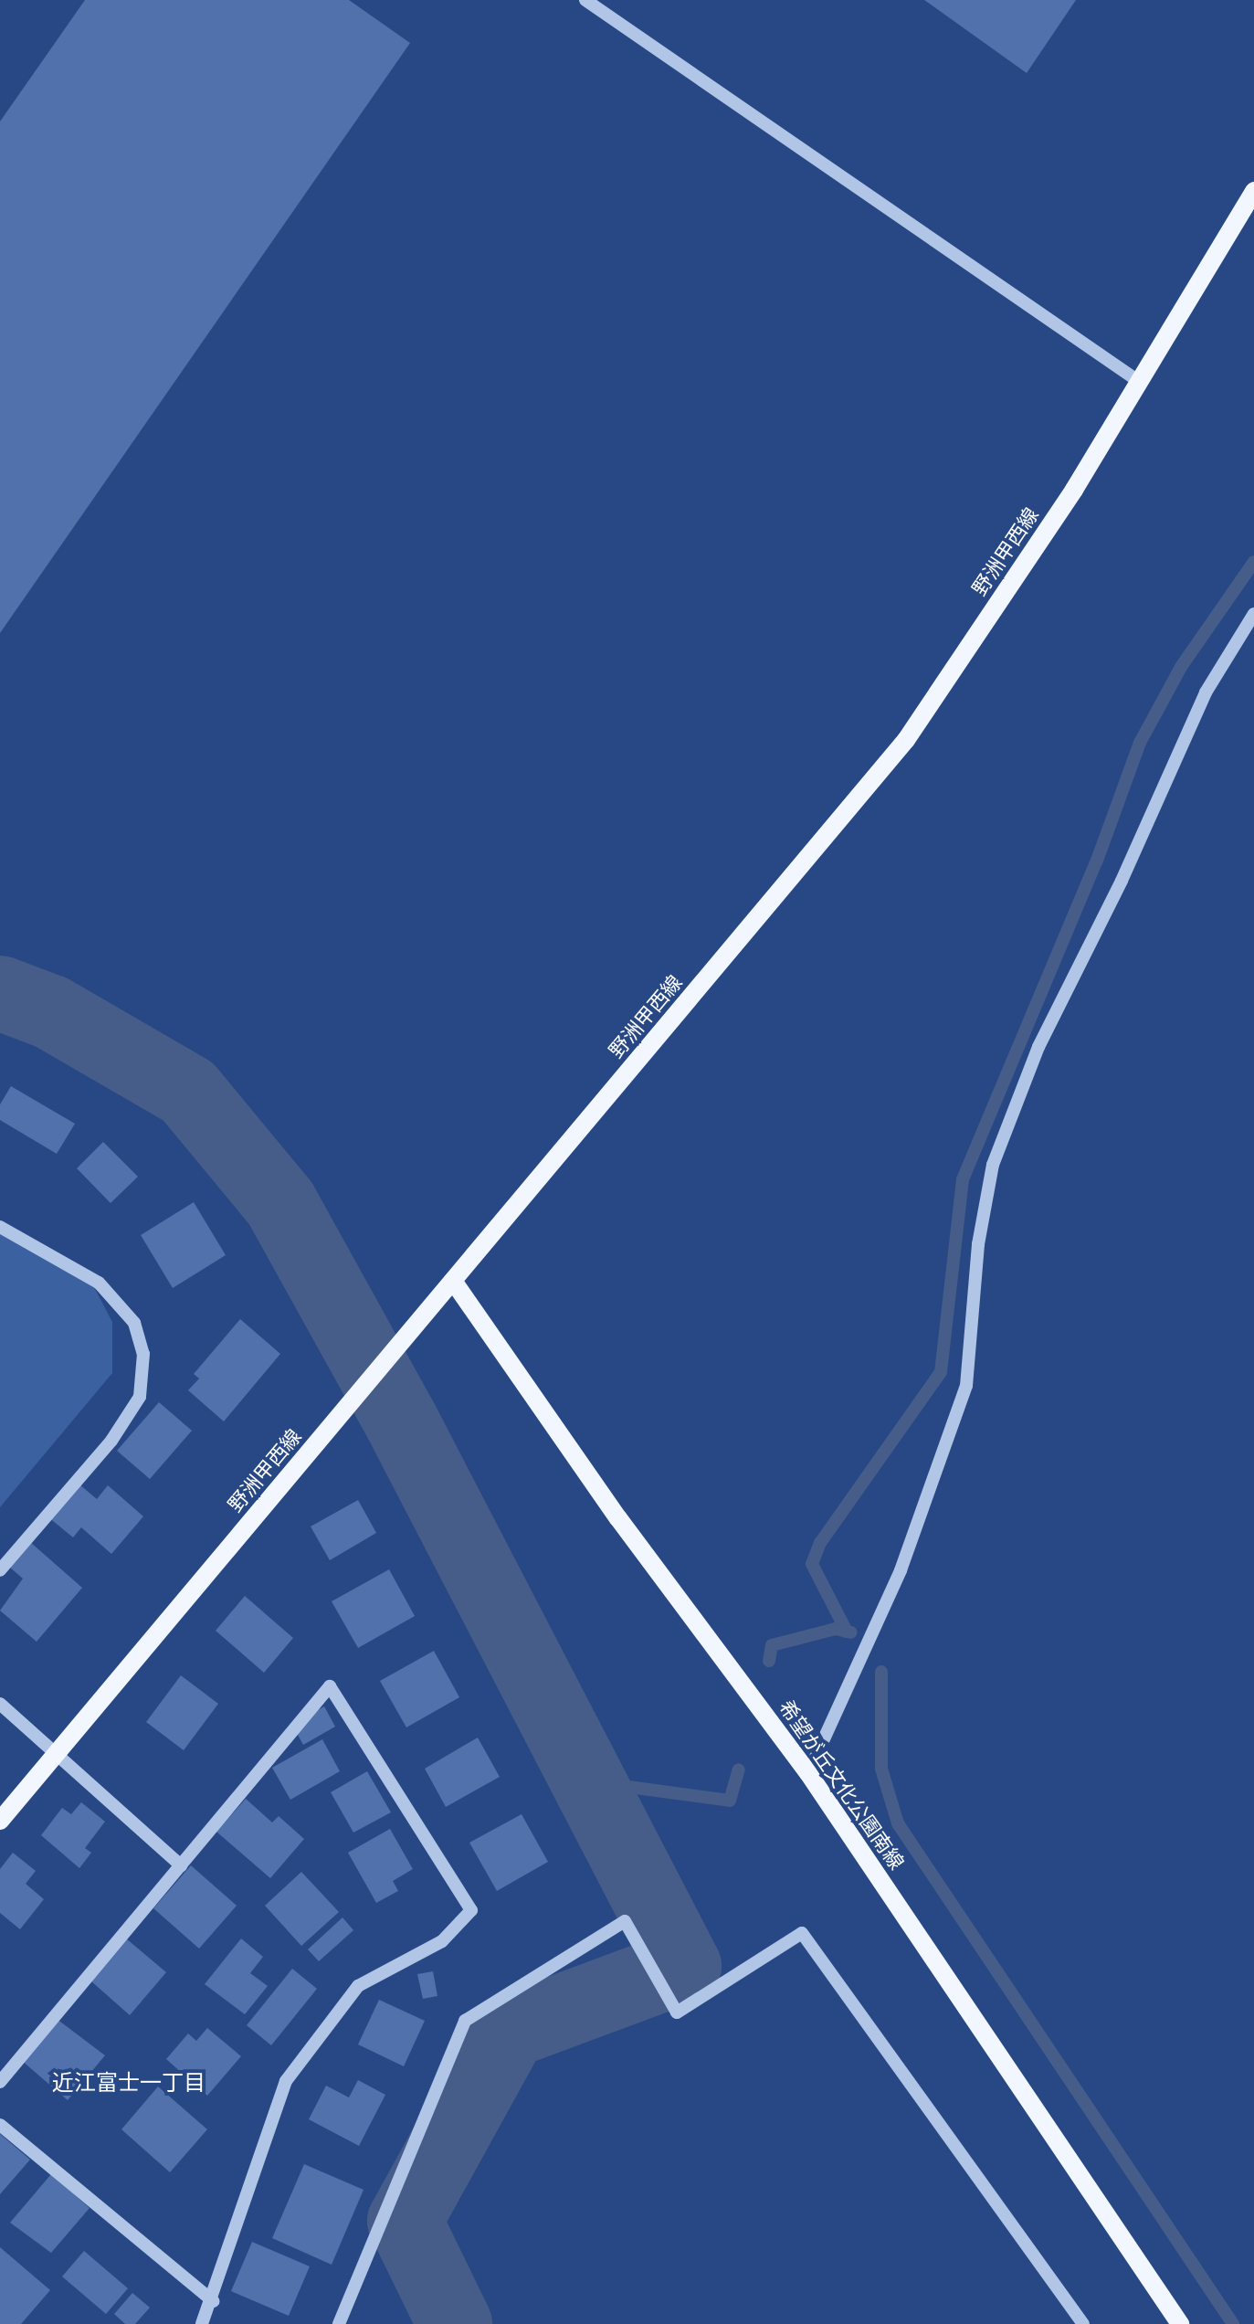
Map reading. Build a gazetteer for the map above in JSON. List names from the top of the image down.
{
  "streets": {
    "main road": ["野洲甲西線", "希望が丘文化公園南線"]
  },
  "crossings": [
    ["野洲甲西線", "希望が丘文化公園南線"]
  ],
  "districts": ["近江富士一丁目"]
}
